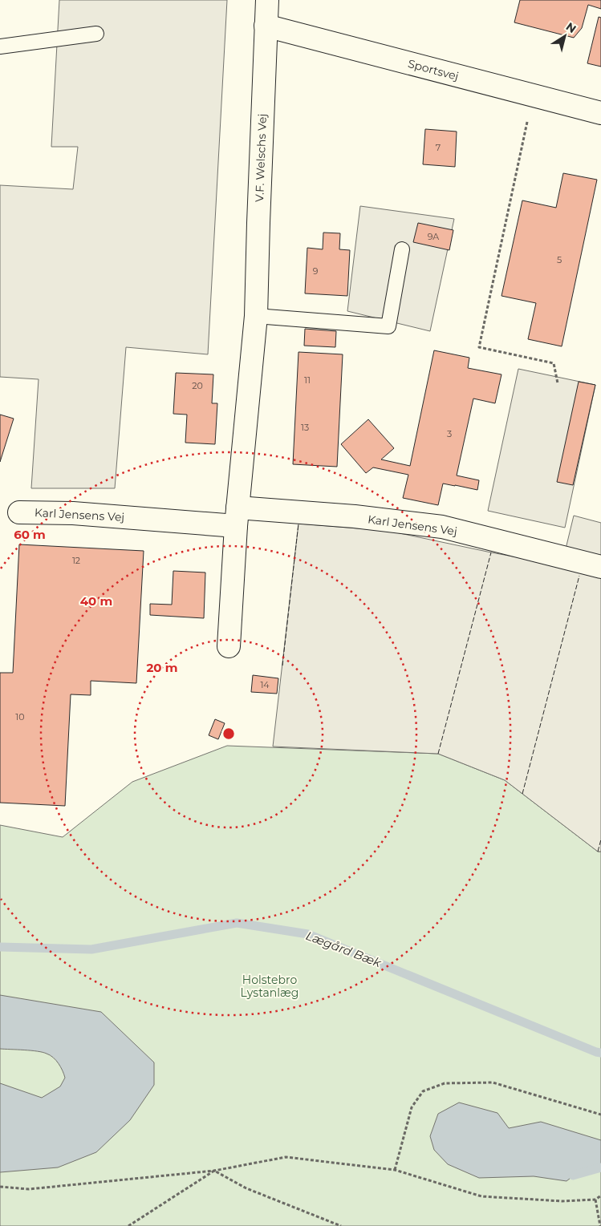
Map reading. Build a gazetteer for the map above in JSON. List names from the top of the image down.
{
  "streets": {
    "street": ["Sportsvej", "V.F. Welschs Vej", "Karl Jensens Vej"]
  },
  "crossings": [
    ["Sportsvej", "V.F. Welschs Vej"],
    ["V.F. Welschs Vej", "Karl Jensens Vej"]
  ],
  "water": ["Lægård Bæk"],
  "parks": ["Holstebro Lystanlæg"],
  "house_numbers": [
    "7",
    "9A",
    "5",
    "9",
    "11",
    "20",
    "13",
    "3",
    "12",
    "14",
    "10"
  ],
  "north": "top right",
  "rings": ["60 m", "40 m", "20 m"]
}
